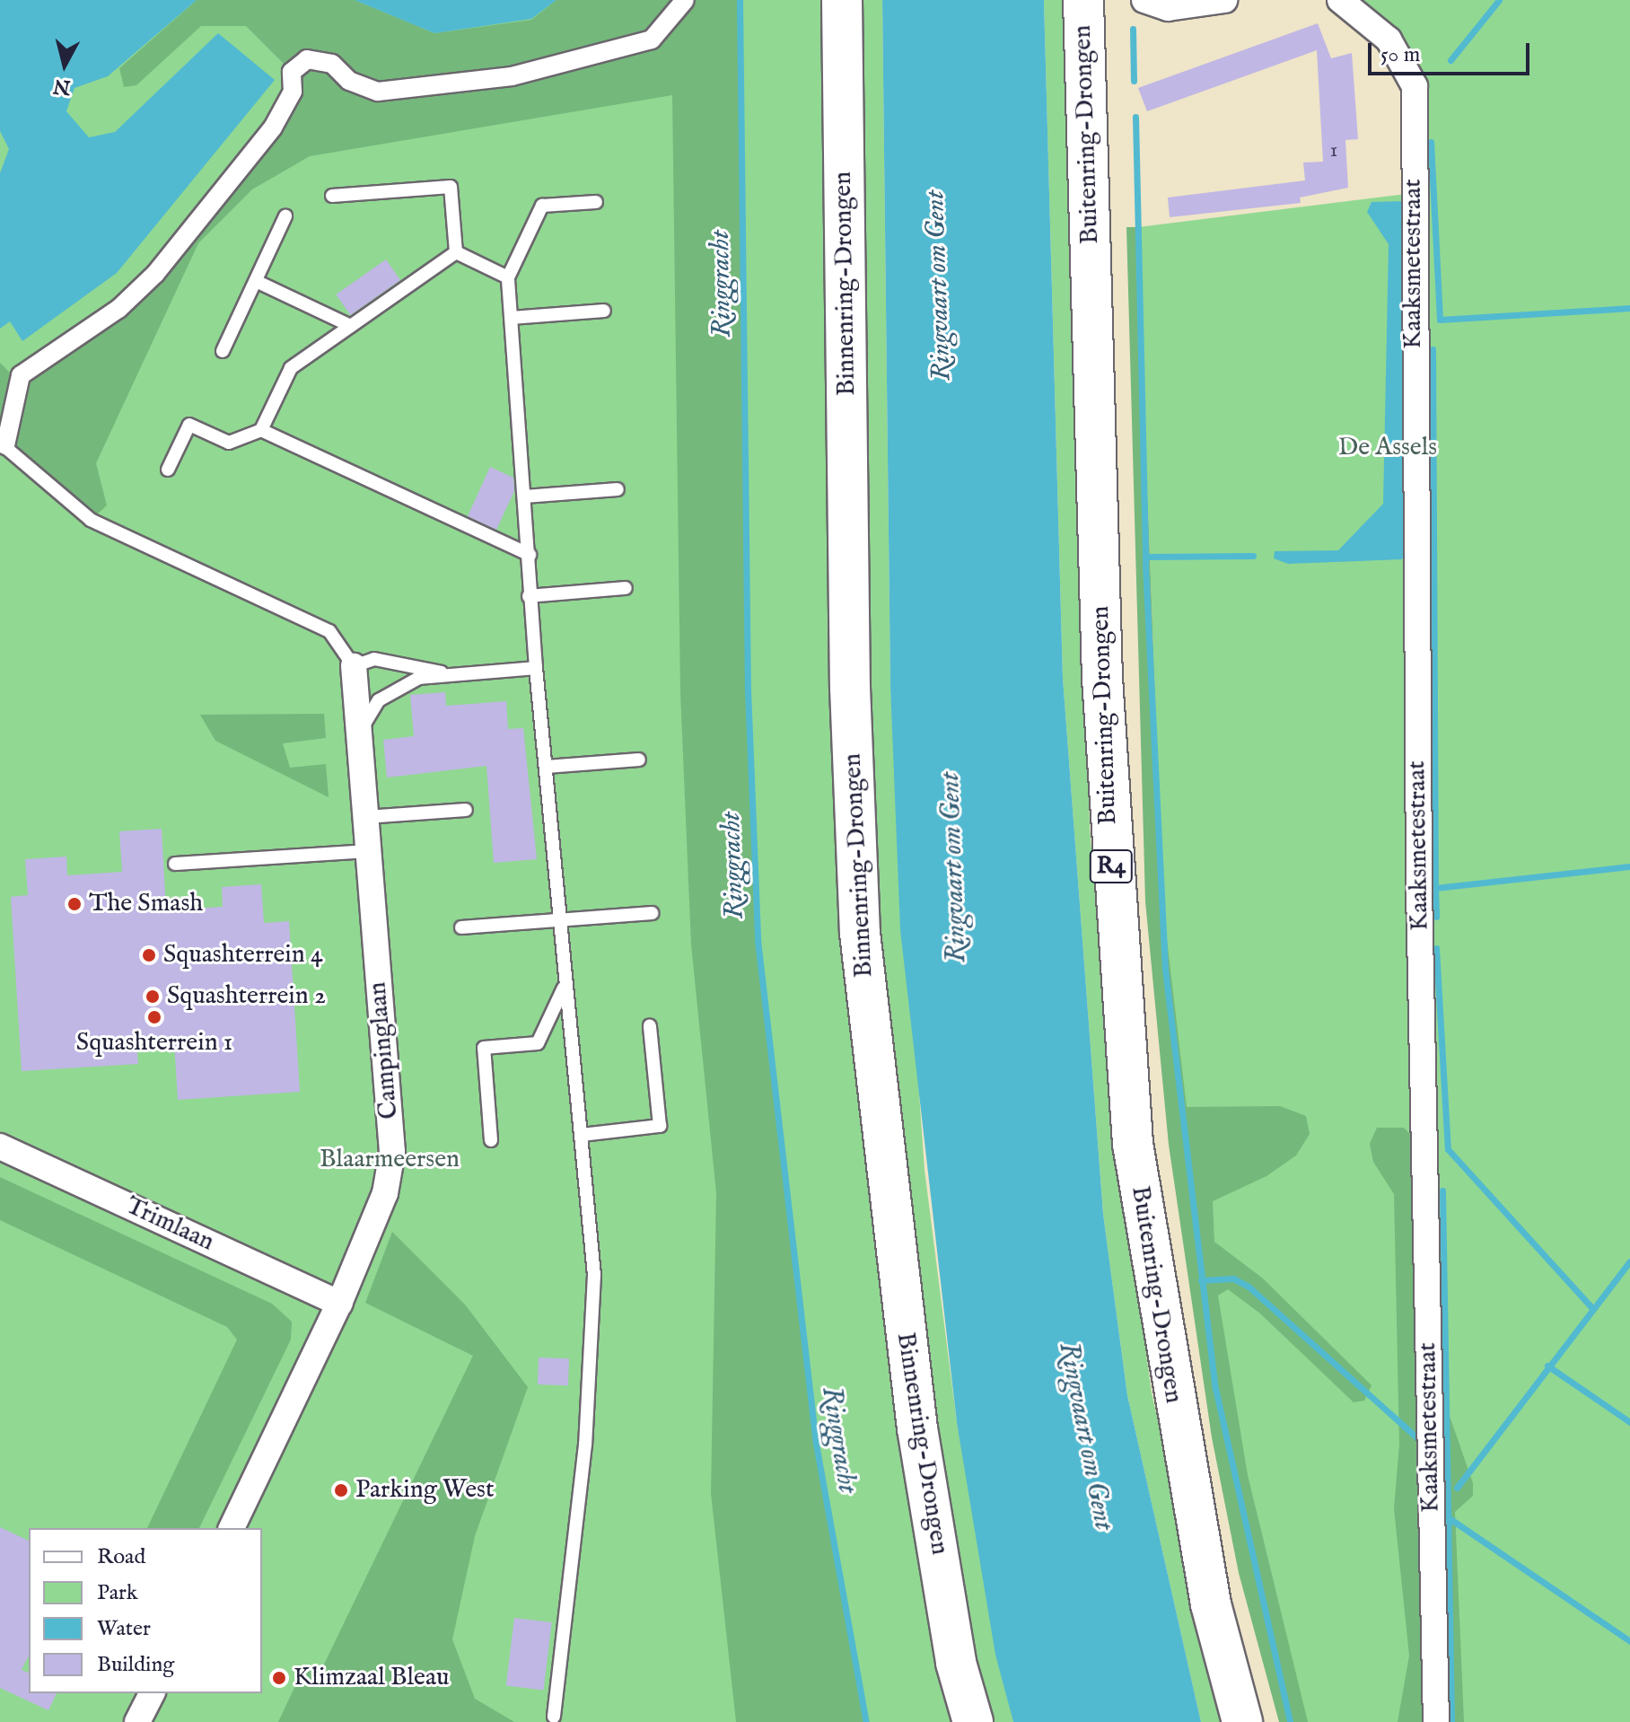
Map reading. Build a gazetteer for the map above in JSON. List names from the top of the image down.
{
  "streets": {
    "highway": ["Buitenring-Drongen", "Binnenring-Drongen", "R4"],
    "street": ["Kaaksmetestraat", "Campinglaan", "Trimlaan"]
  },
  "crossings": [
    ["Campinglaan", "Trimlaan"]
  ],
  "water": ["Ringgracht", "Ringvaart om Gent"],
  "parks": ["De Assels", "Blaarmeersen"],
  "places": [
    "The Smash",
    "Squashterrein 4",
    "Squashterrein 2",
    "Squashterrein 1",
    "Parking West",
    "Klimzaal Bleau"
  ],
  "house_numbers": ["1"],
  "legend": [
    "Road",
    "Park",
    "Water",
    "Building"
  ],
  "scale_bar": "50 m",
  "north": "bottom"
}
